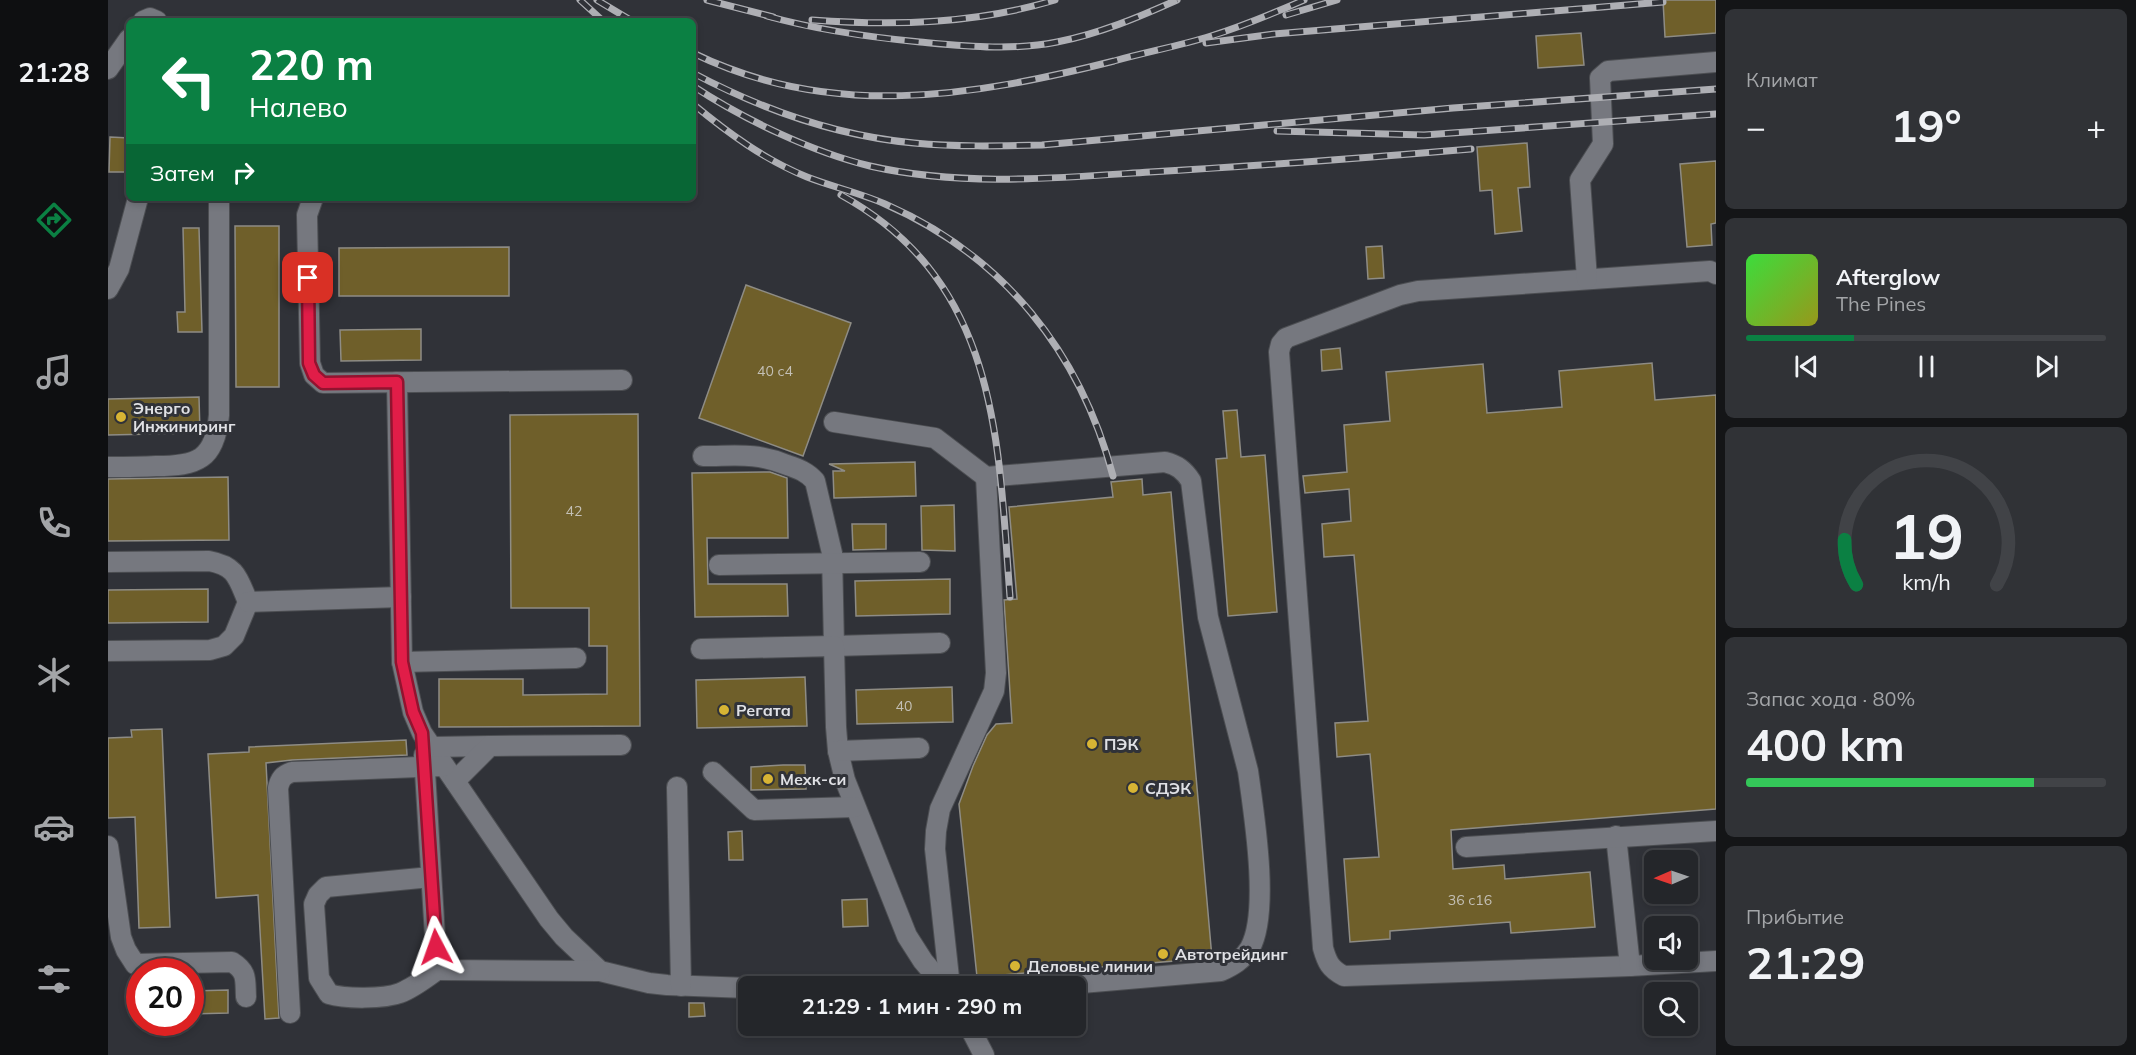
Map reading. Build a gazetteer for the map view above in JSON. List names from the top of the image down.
{
  "places": [
    "Энерго Инжиниринг",
    "Регата",
    "ПЭК",
    "Мехк-си",
    "СДЭК",
    "Автотрейдинг",
    "Деловые линии"
  ],
  "house_numbers": [
    "40 с4",
    "42",
    "40",
    "36 с16"
  ],
  "north": "left",
  "page": {
    "tabs": "21:28",
    "tile": [
      "Климат",
      ["Запас хода · 80%", "400 km"],
      ["Прибытие", "21:29"]
    ],
    "turn": ["220 m", "Налево"],
    "heat": ["−", "19°", "+"],
    "then": "Затем",
    "song": ["Afterglow", "The Pines"],
    "limit": "20",
    "trip": "21:29 · 1 мин · 290 m",
    "gauge": ["19", "km/h"]
  }
}
